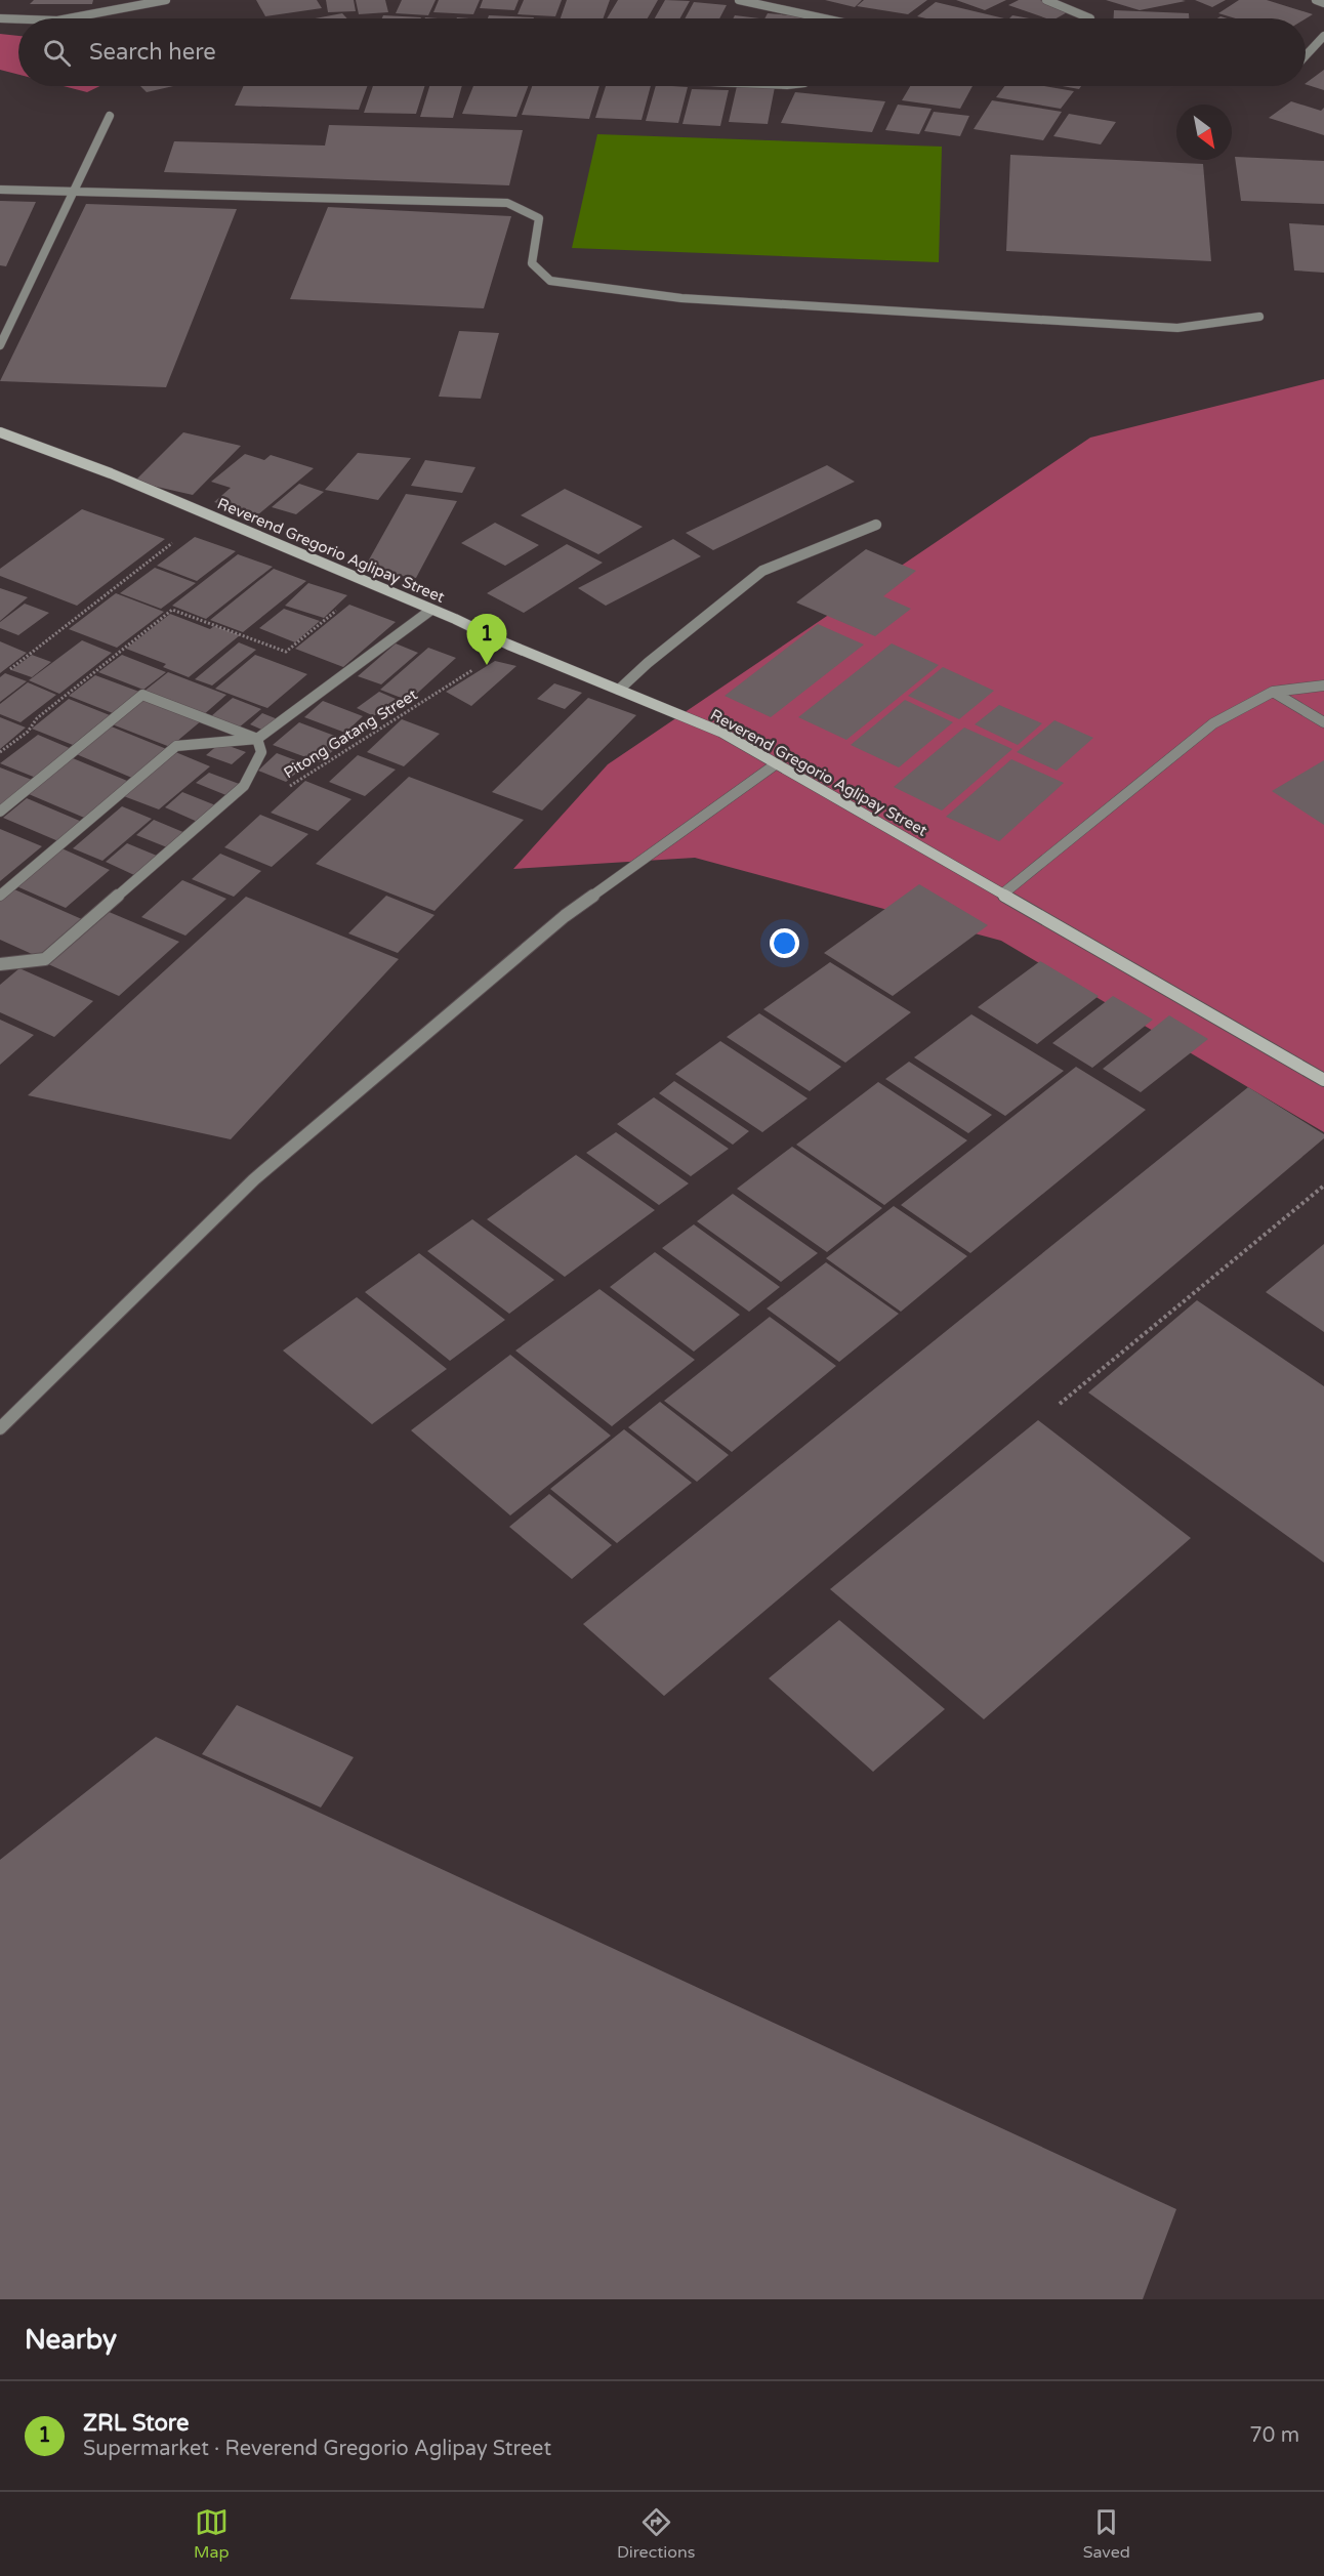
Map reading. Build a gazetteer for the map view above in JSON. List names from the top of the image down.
{
  "streets": {
    "street": ["Reverend Gregorio Aglipay Street"],
    "path": ["Pitong Gatang Street"]
  },
  "crossings": [
    ["Reverend Gregorio Aglipay Street", "Pitong Gatang Street"]
  ],
  "north": "bottom right",
  "page": {
    "search": "Search here",
    "pins": "1",
    "heading": "Nearby",
    "list": [
      {
        "mark": "1",
        "name": "ZRL Store",
        "note": "Supermarket · Reverend Gregorio Aglipay Street",
        "value": "70 m"
      }
    ],
    "nav": ["Map", "Directions", "Saved"]
  }
}
